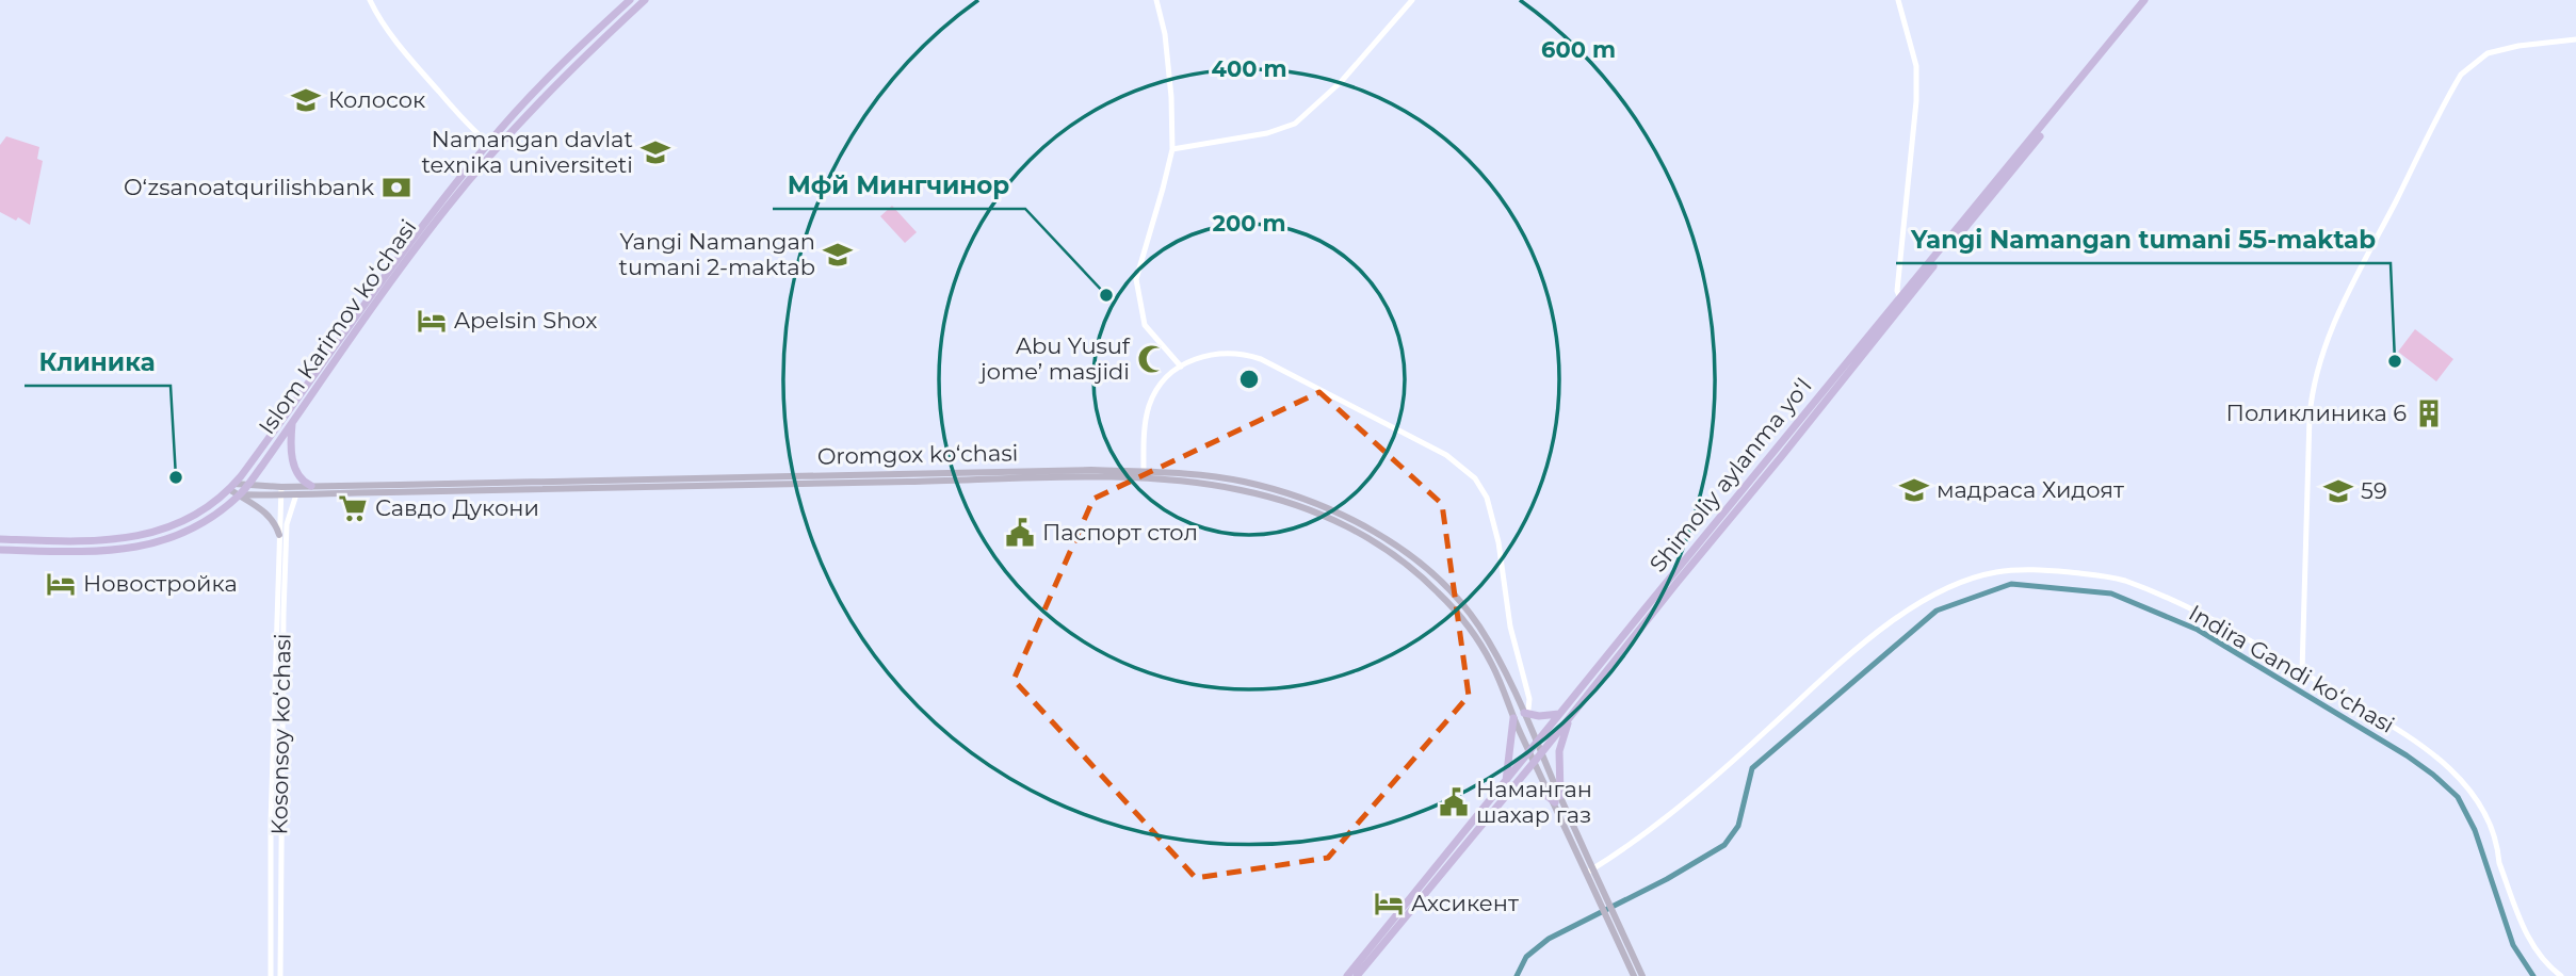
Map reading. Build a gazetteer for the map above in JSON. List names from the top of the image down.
{
  "streets": {
    "main road": ["Islom Karimov koʻchasi", "Oromgox ko‘chasi", "Shimoliy aylanma yoʻl"],
    "street": ["Indira Gandi koʻchasi", "Kosonsoy koʻchasi"]
  },
  "crossings": [
    ["Islom Karimov koʻchasi", "Oromgox ko‘chasi"],
    ["Oromgox ko‘chasi", "Kosonsoy koʻchasi"]
  ],
  "places": {
    "school or university": [
      "Колосок",
      "Namangan davlat texnika universiteti",
      "Yangi Namangan tumani 2-maktab",
      "мадраса Хидоят",
      "59"
    ],
    "bank": ["Oʻzsanoatqurilishbank"],
    "other": ["Мфй Мингчинор", "Yangi Namangan tumani 55-maktab", "Клиника"],
    "hotel": ["Apelsin Shox", "Новостройка", "Ахсикент"],
    "mosque": ["Abu Yusuf jome’ masjidi"],
    "building": ["Поликлиника 6"],
    "supermarket": ["Савдо Дукони"],
    "public building": ["Паспорт стол", "Наманган шахар газ"]
  },
  "rings": ["600 m", "400 m", "200 m"]
}
